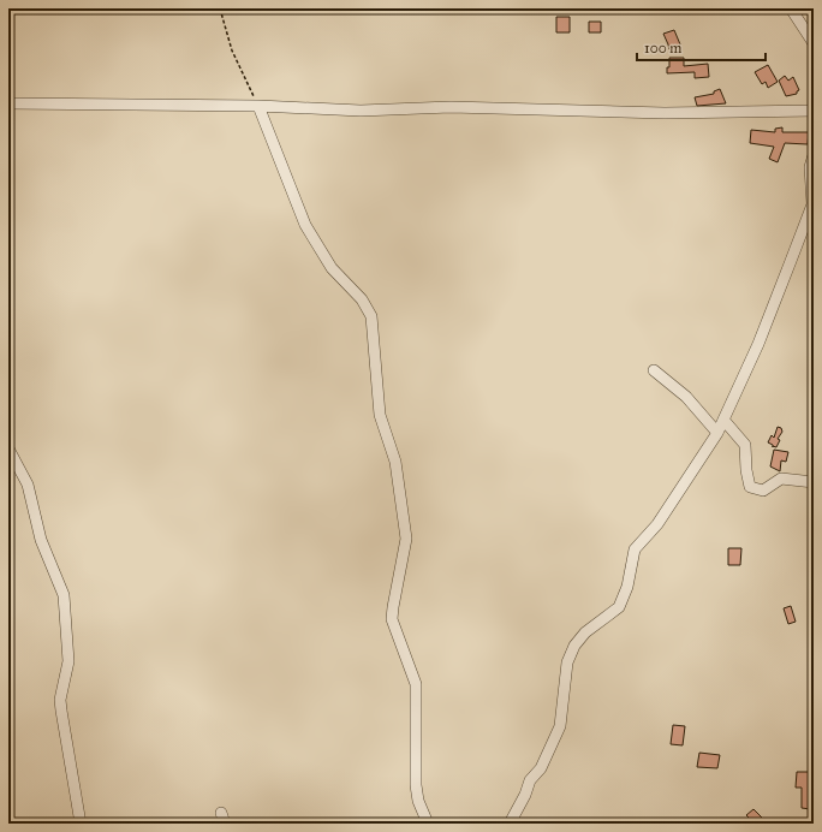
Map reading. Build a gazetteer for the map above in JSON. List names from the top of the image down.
{
  "scale_bar": "100 m"
}
